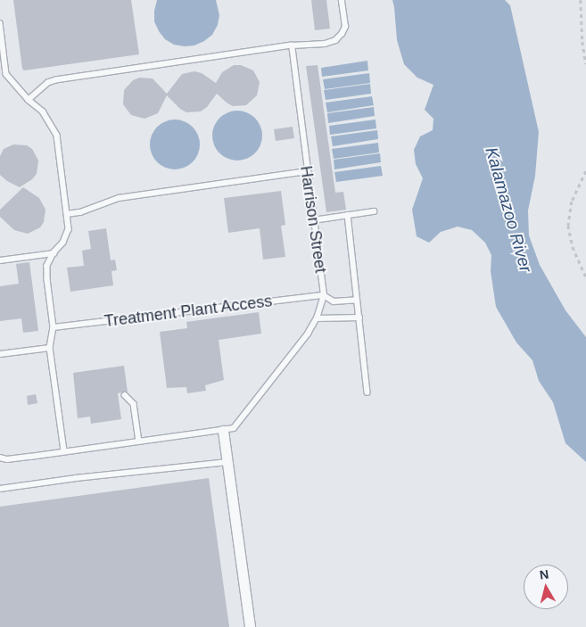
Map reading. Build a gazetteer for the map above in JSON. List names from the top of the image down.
{
  "streets": {
    "lane": ["Harrison Street", "Treatment Plant Access"]
  },
  "crossings": [
    ["Harrison Street", "Treatment Plant Access"]
  ],
  "water": ["Kalamazoo River"],
  "north": "top"
}
